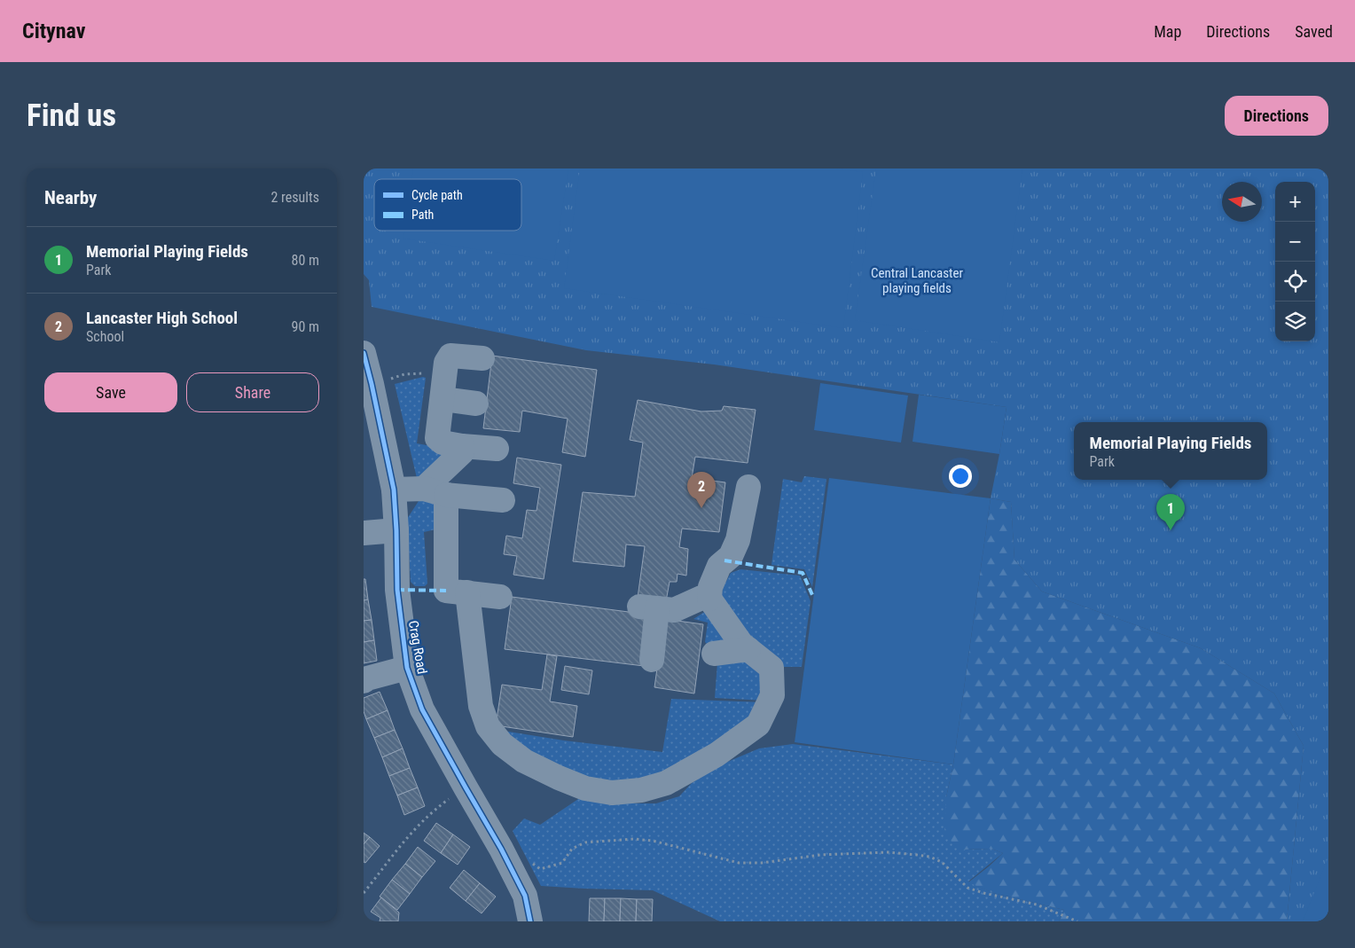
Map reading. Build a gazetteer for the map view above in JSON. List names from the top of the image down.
{
  "streets": {
    "street": ["Crag Road"]
  },
  "parks": ["Central Lancaster playing fields"],
  "legend": ["Cycle path", "Path"],
  "north": "left",
  "page": {
    "header": "Citynav",
    "nav": ["Map", "Directions", "Saved"],
    "buttons": [
      "Directions",
      ["Save", "Share"]
    ],
    "title": "Find us",
    "heading": ["Nearby", "2 results"],
    "map_buttons": ["+", "−"],
    "list": [
      {
        "mark": "1",
        "name": "Memorial Playing Fields",
        "note": "Park",
        "value": "80 m"
      },
      {
        "mark": "2",
        "name": "Lancaster High School",
        "note": "School",
        "value": "90 m"
      }
    ],
    "popup": ["Memorial Playing Fields", "Park"],
    "pins": ["2", "1"]
  }
}
